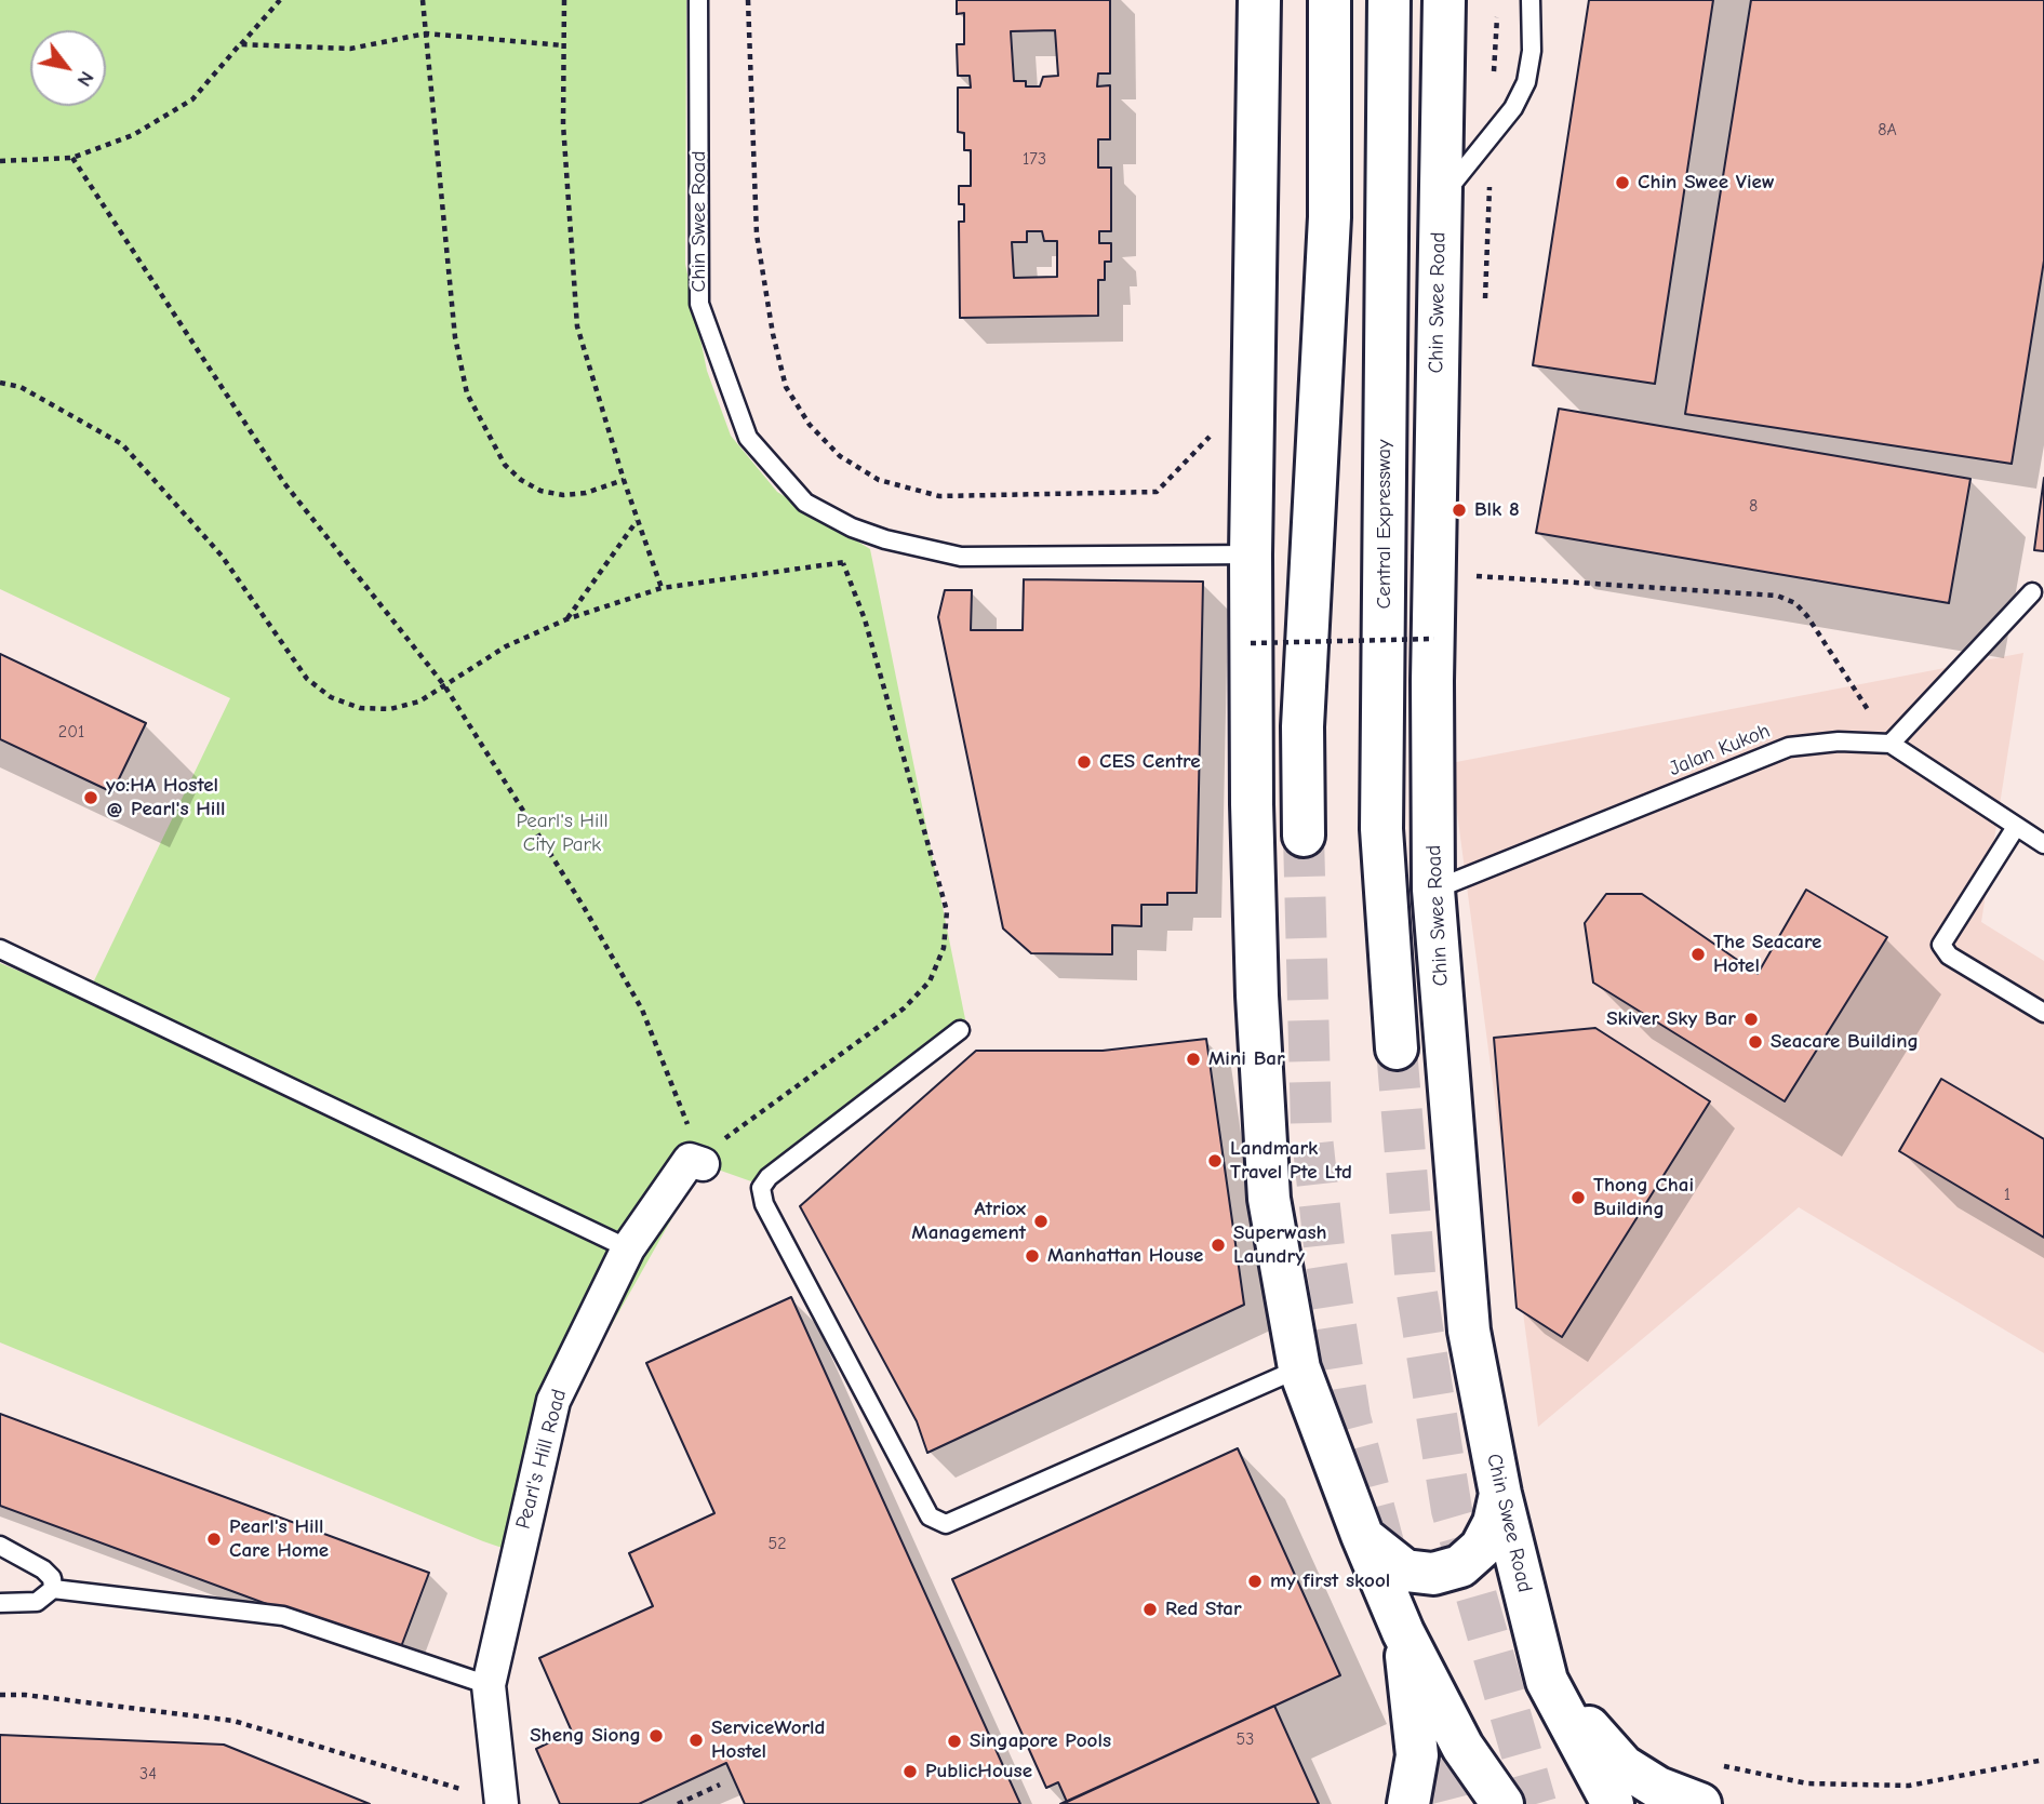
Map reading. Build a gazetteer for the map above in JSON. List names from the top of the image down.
{
  "streets": {
    "main road": ["Chin Swee Road", "Central Expressway"],
    "street": ["Pearl's Hill Road"],
    "lane": ["Jalan Kukoh"]
  },
  "crossings": [
    ["Chin Swee Road", "Jalan Kukoh"]
  ],
  "parks": ["Pearl's Hill City Park"],
  "places": [
    "Chin Swee View",
    "Blk 8",
    "CES Centre",
    "yo:HA Hostel @ Pearl's Hill",
    "The Seacare Hotel",
    "Skiver Sky Bar",
    "Seacare Building",
    "Mini Bar",
    "Landmark Travel Pte Ltd",
    "Thong Chai Building",
    "Atriox Management",
    "Superwash Laundry",
    "Manhattan House",
    "Pearl's Hill Care Home",
    "my first skool",
    "Red Star",
    "Sheng Siong",
    "ServiceWorld Hostel",
    "Singapore Pools",
    "PublicHouse"
  ],
  "house_numbers": [
    "8A",
    "173",
    "8",
    "201",
    "1",
    "52",
    "53",
    "34"
  ],
  "north": "bottom right"
}
